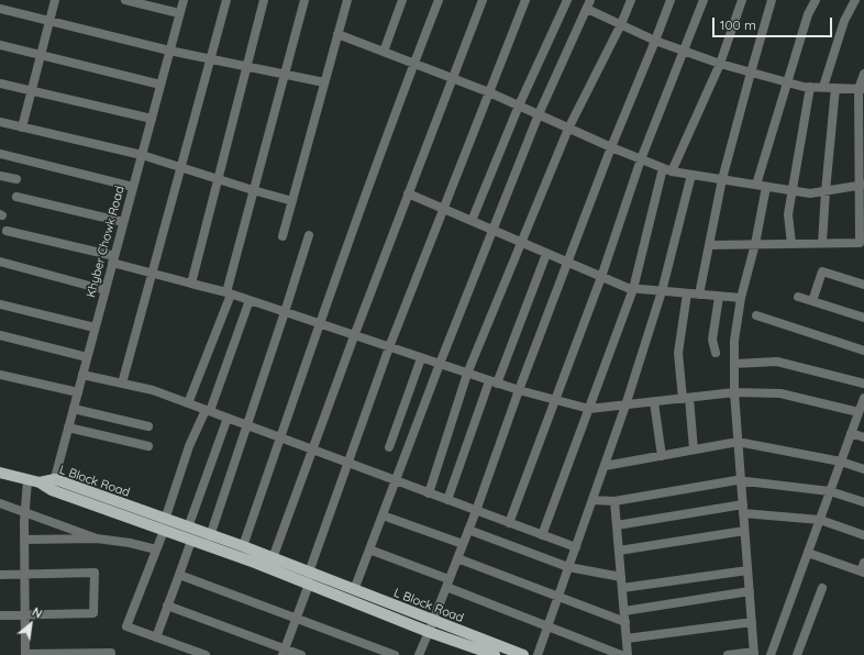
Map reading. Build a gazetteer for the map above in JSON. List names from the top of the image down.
{
  "streets": {
    "main road": ["L Block Road"],
    "street": ["Khyber Chowk Road"]
  },
  "crossings": [
    ["Khyber Chowk Road", "L Block Road"]
  ],
  "scale_bar": "100 m",
  "north": "top right"
}
